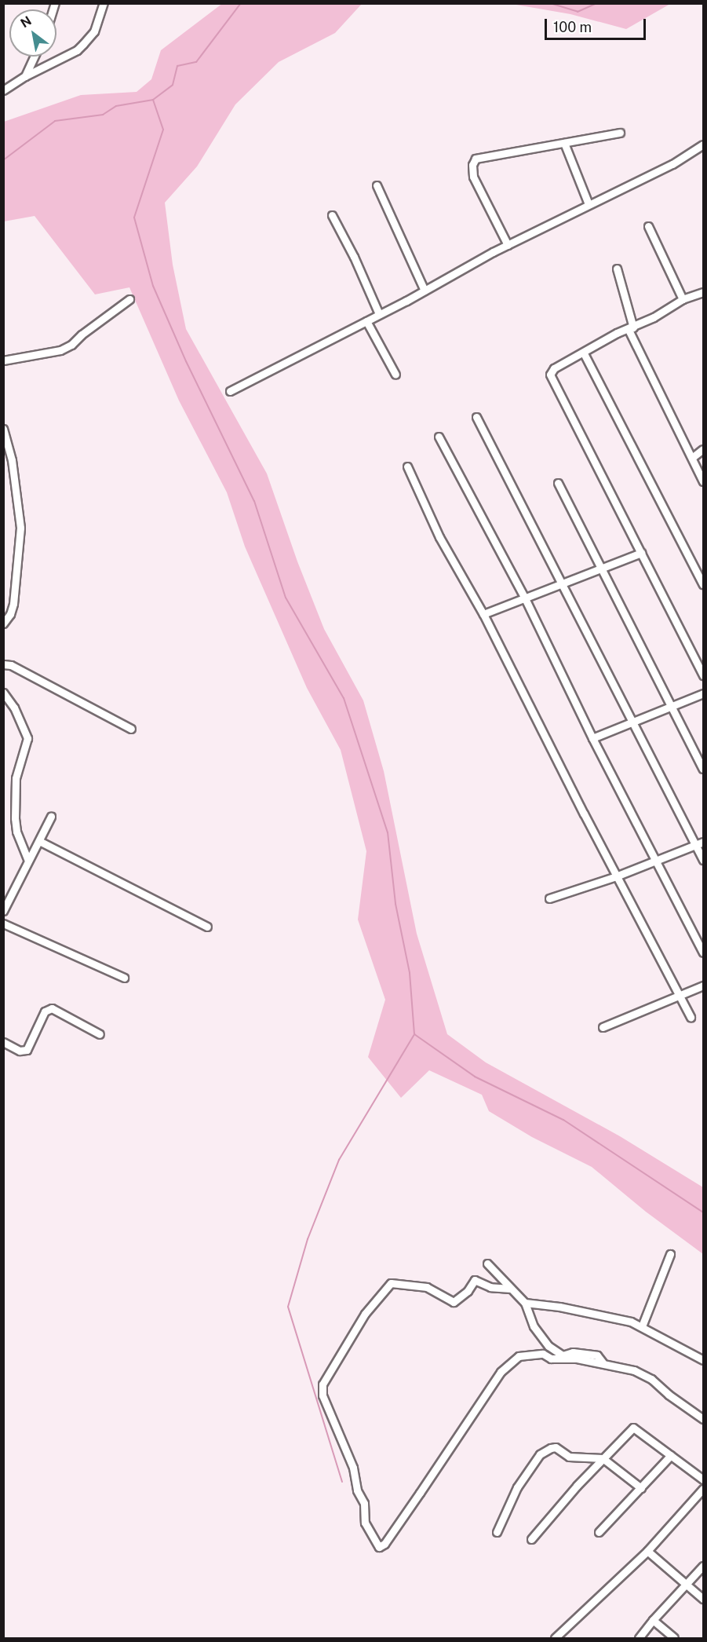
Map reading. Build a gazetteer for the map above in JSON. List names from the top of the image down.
{
  "scale_bar": "100 m",
  "north": "top left"
}
